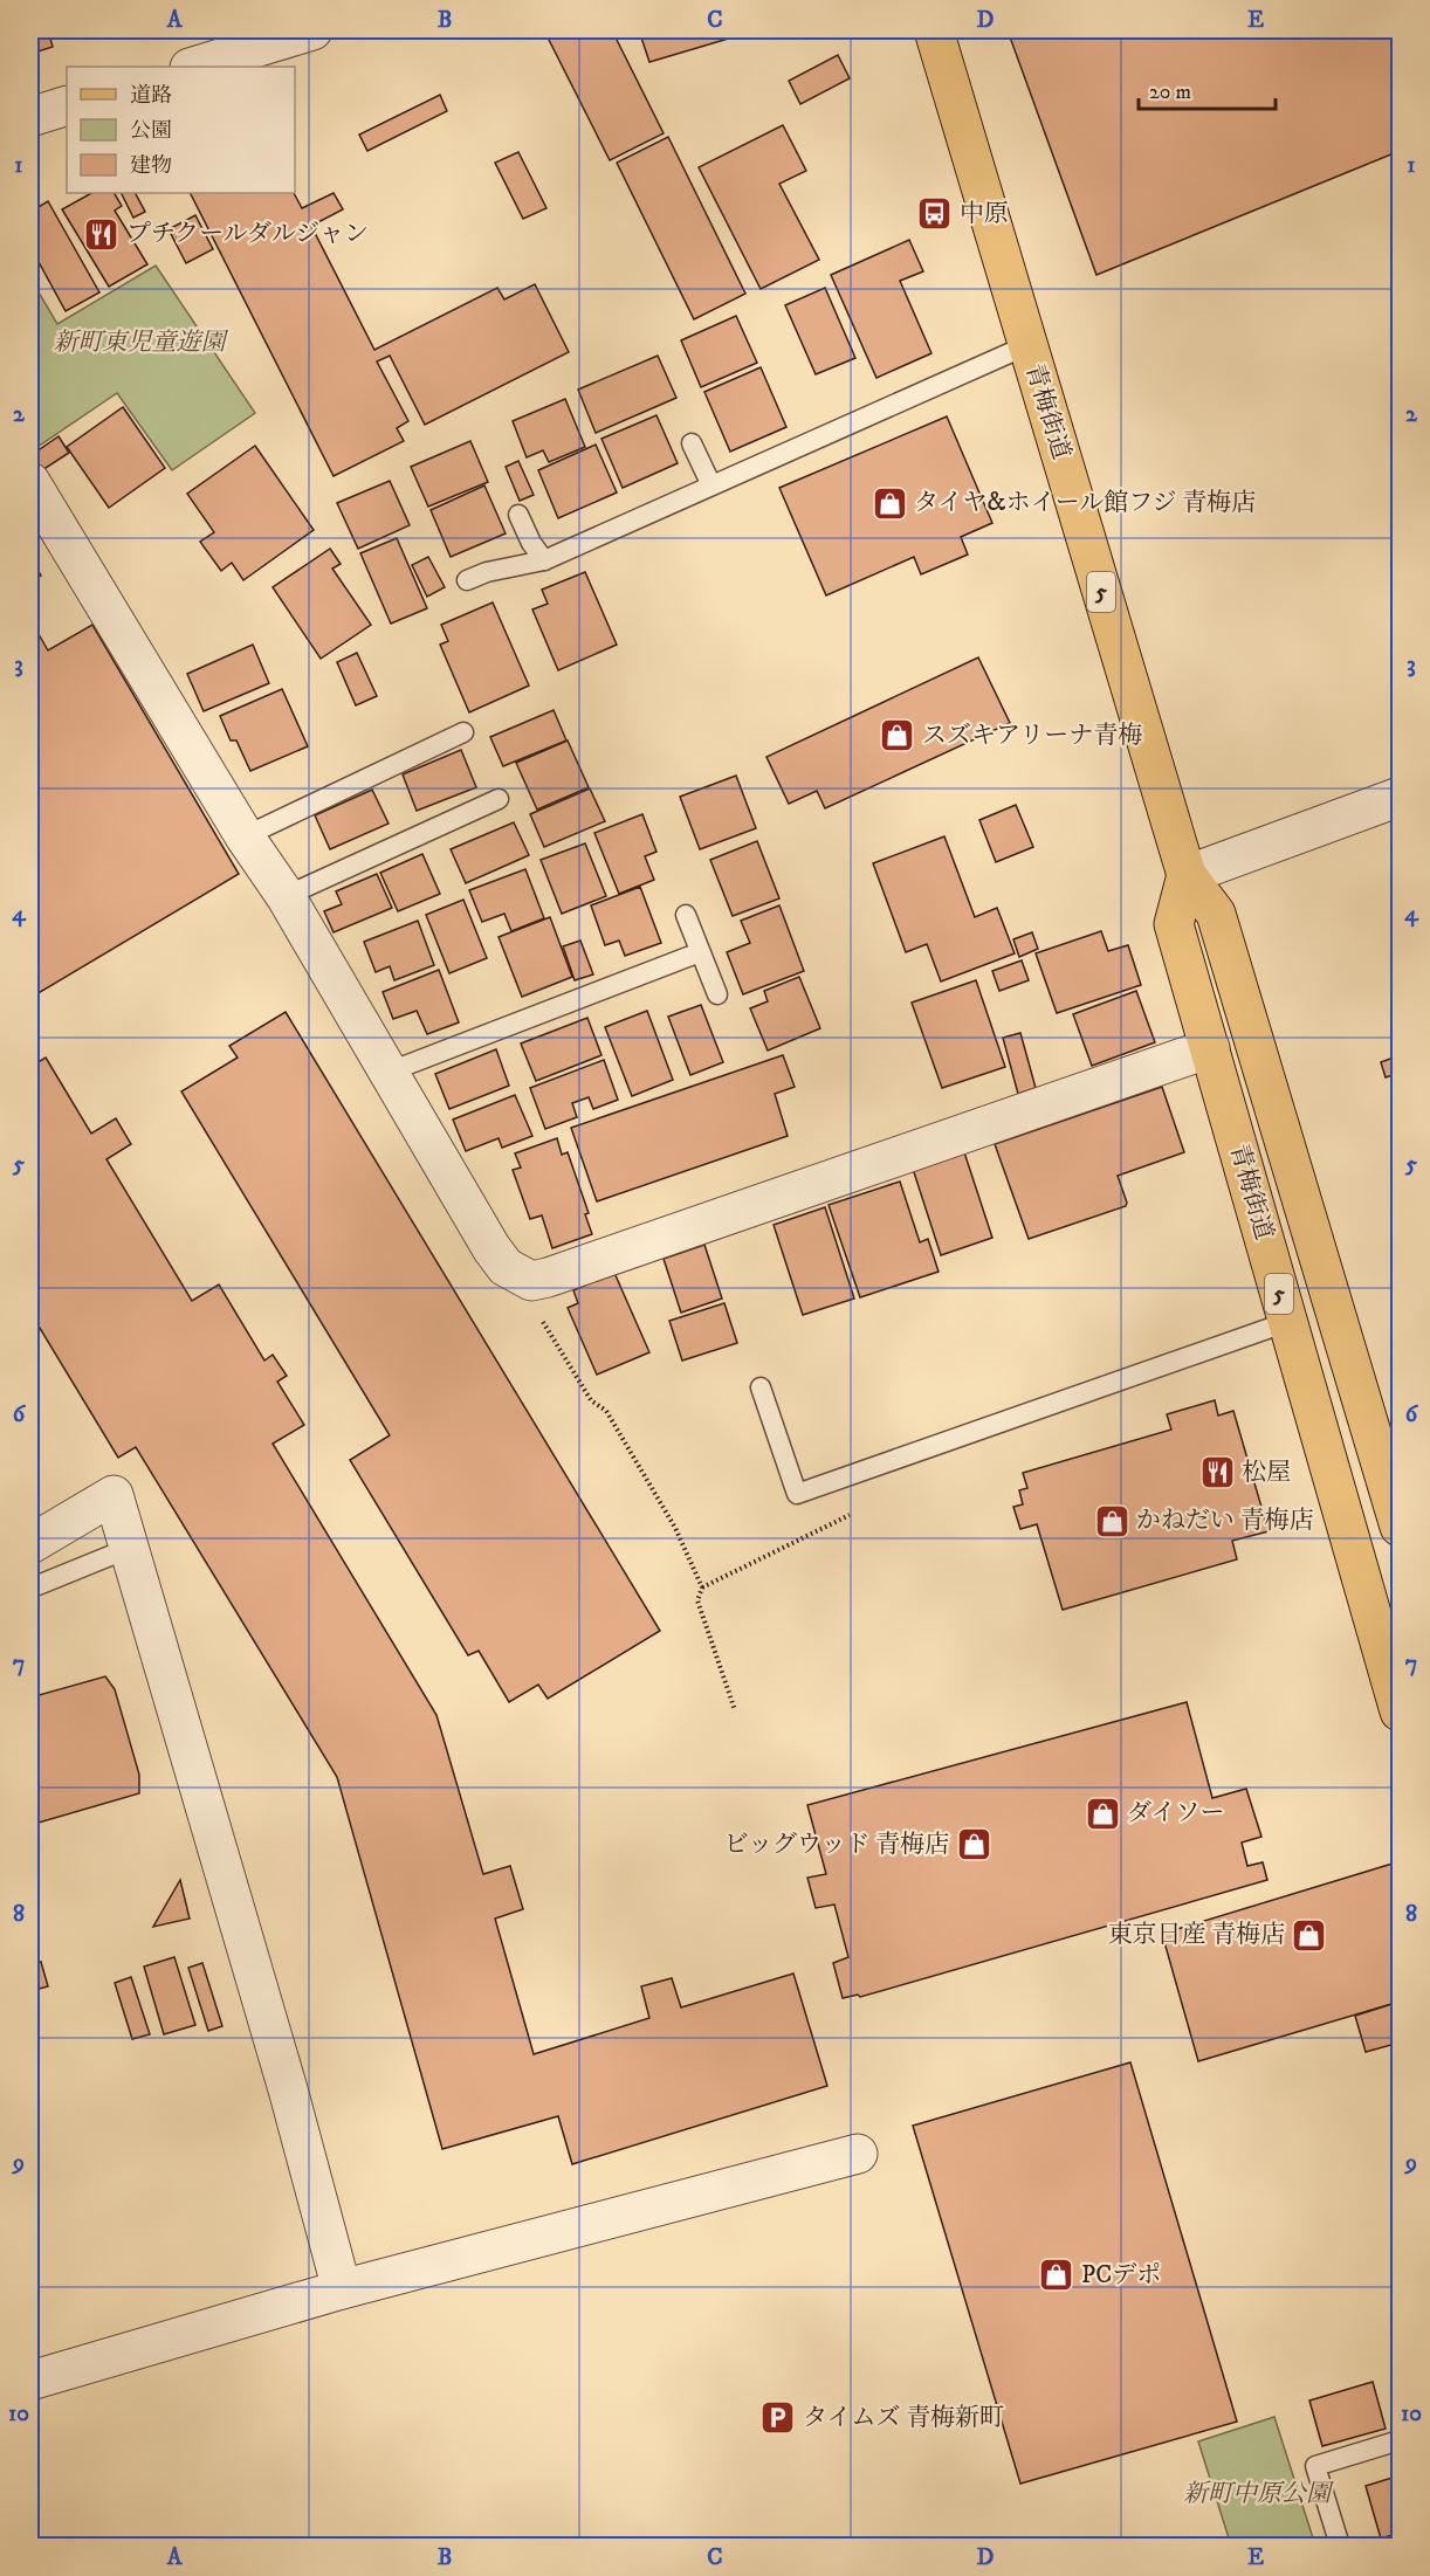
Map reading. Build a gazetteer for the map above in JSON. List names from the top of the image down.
{
  "streets": {
    "main road": ["青梅街道", "5"]
  },
  "parks": ["新町東児童遊園", "新町中原公園"],
  "places": {
    "bus stop": ["中原"],
    "restaurant": ["プチクールダルジャン", "松屋"],
    "shop": [
      "タイヤ&ホイール館フジ 青梅店",
      "スズキアリーナ青梅",
      "かねだい 青梅店",
      "ダイソー",
      "ビッグウッド 青梅店",
      "東京日産 青梅店",
      "PCデポ"
    ],
    "parking": ["タイムズ 青梅新町"]
  },
  "legend": ["道路", "公園", "建物"],
  "scale_bar": "20 m",
  "grid": {
    "columns": [
      "A",
      "B",
      "C",
      "D",
      "E"
    ],
    "rows": [
      "1",
      "2",
      "3",
      "4",
      "5",
      "6",
      "7",
      "8",
      "9",
      "10"
    ]
  }
}
